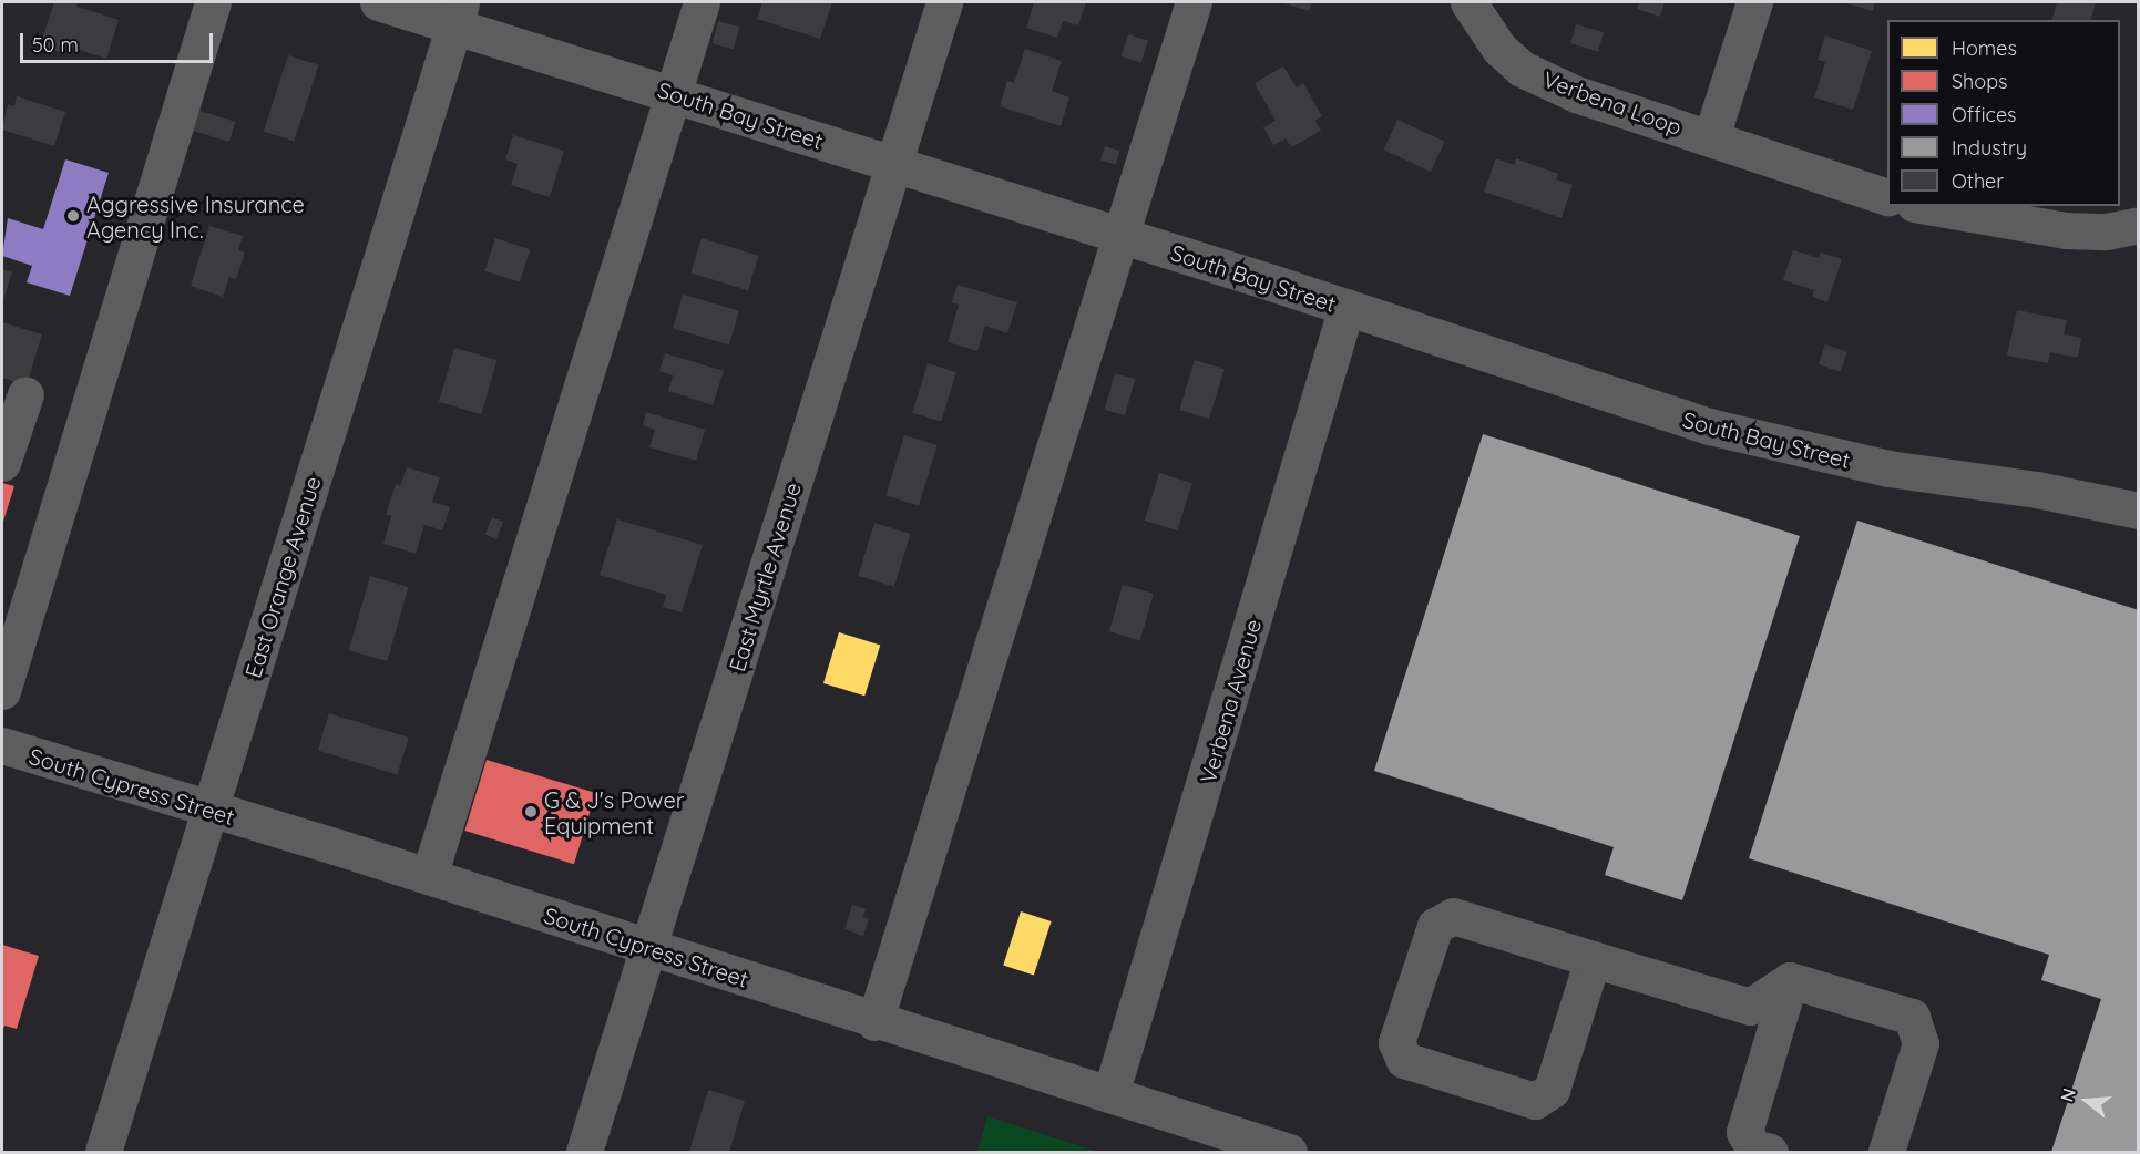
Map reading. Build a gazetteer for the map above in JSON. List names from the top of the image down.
{
  "streets": {
    "street": [
      "Verbena Loop",
      "South Bay Street",
      "East Orange Avenue",
      "East Myrtle Avenue",
      "Verbena Avenue",
      "South Cypress Street"
    ]
  },
  "crossings": [
    ["South Bay Street", "East Orange Avenue"],
    ["South Bay Street", "East Myrtle Avenue"],
    ["South Bay Street", "Verbena Avenue"],
    ["East Orange Avenue", "South Cypress Street"],
    ["East Myrtle Avenue", "South Cypress Street"],
    ["Verbena Avenue", "South Cypress Street"]
  ],
  "places": ["Aggressive Insurance Agency Inc.", "G & J's Power Equipment"],
  "legend": [
    "Homes",
    "Shops",
    "Offices",
    "Industry",
    "Other"
  ],
  "scale_bar": "50 m",
  "north": "left"
}
